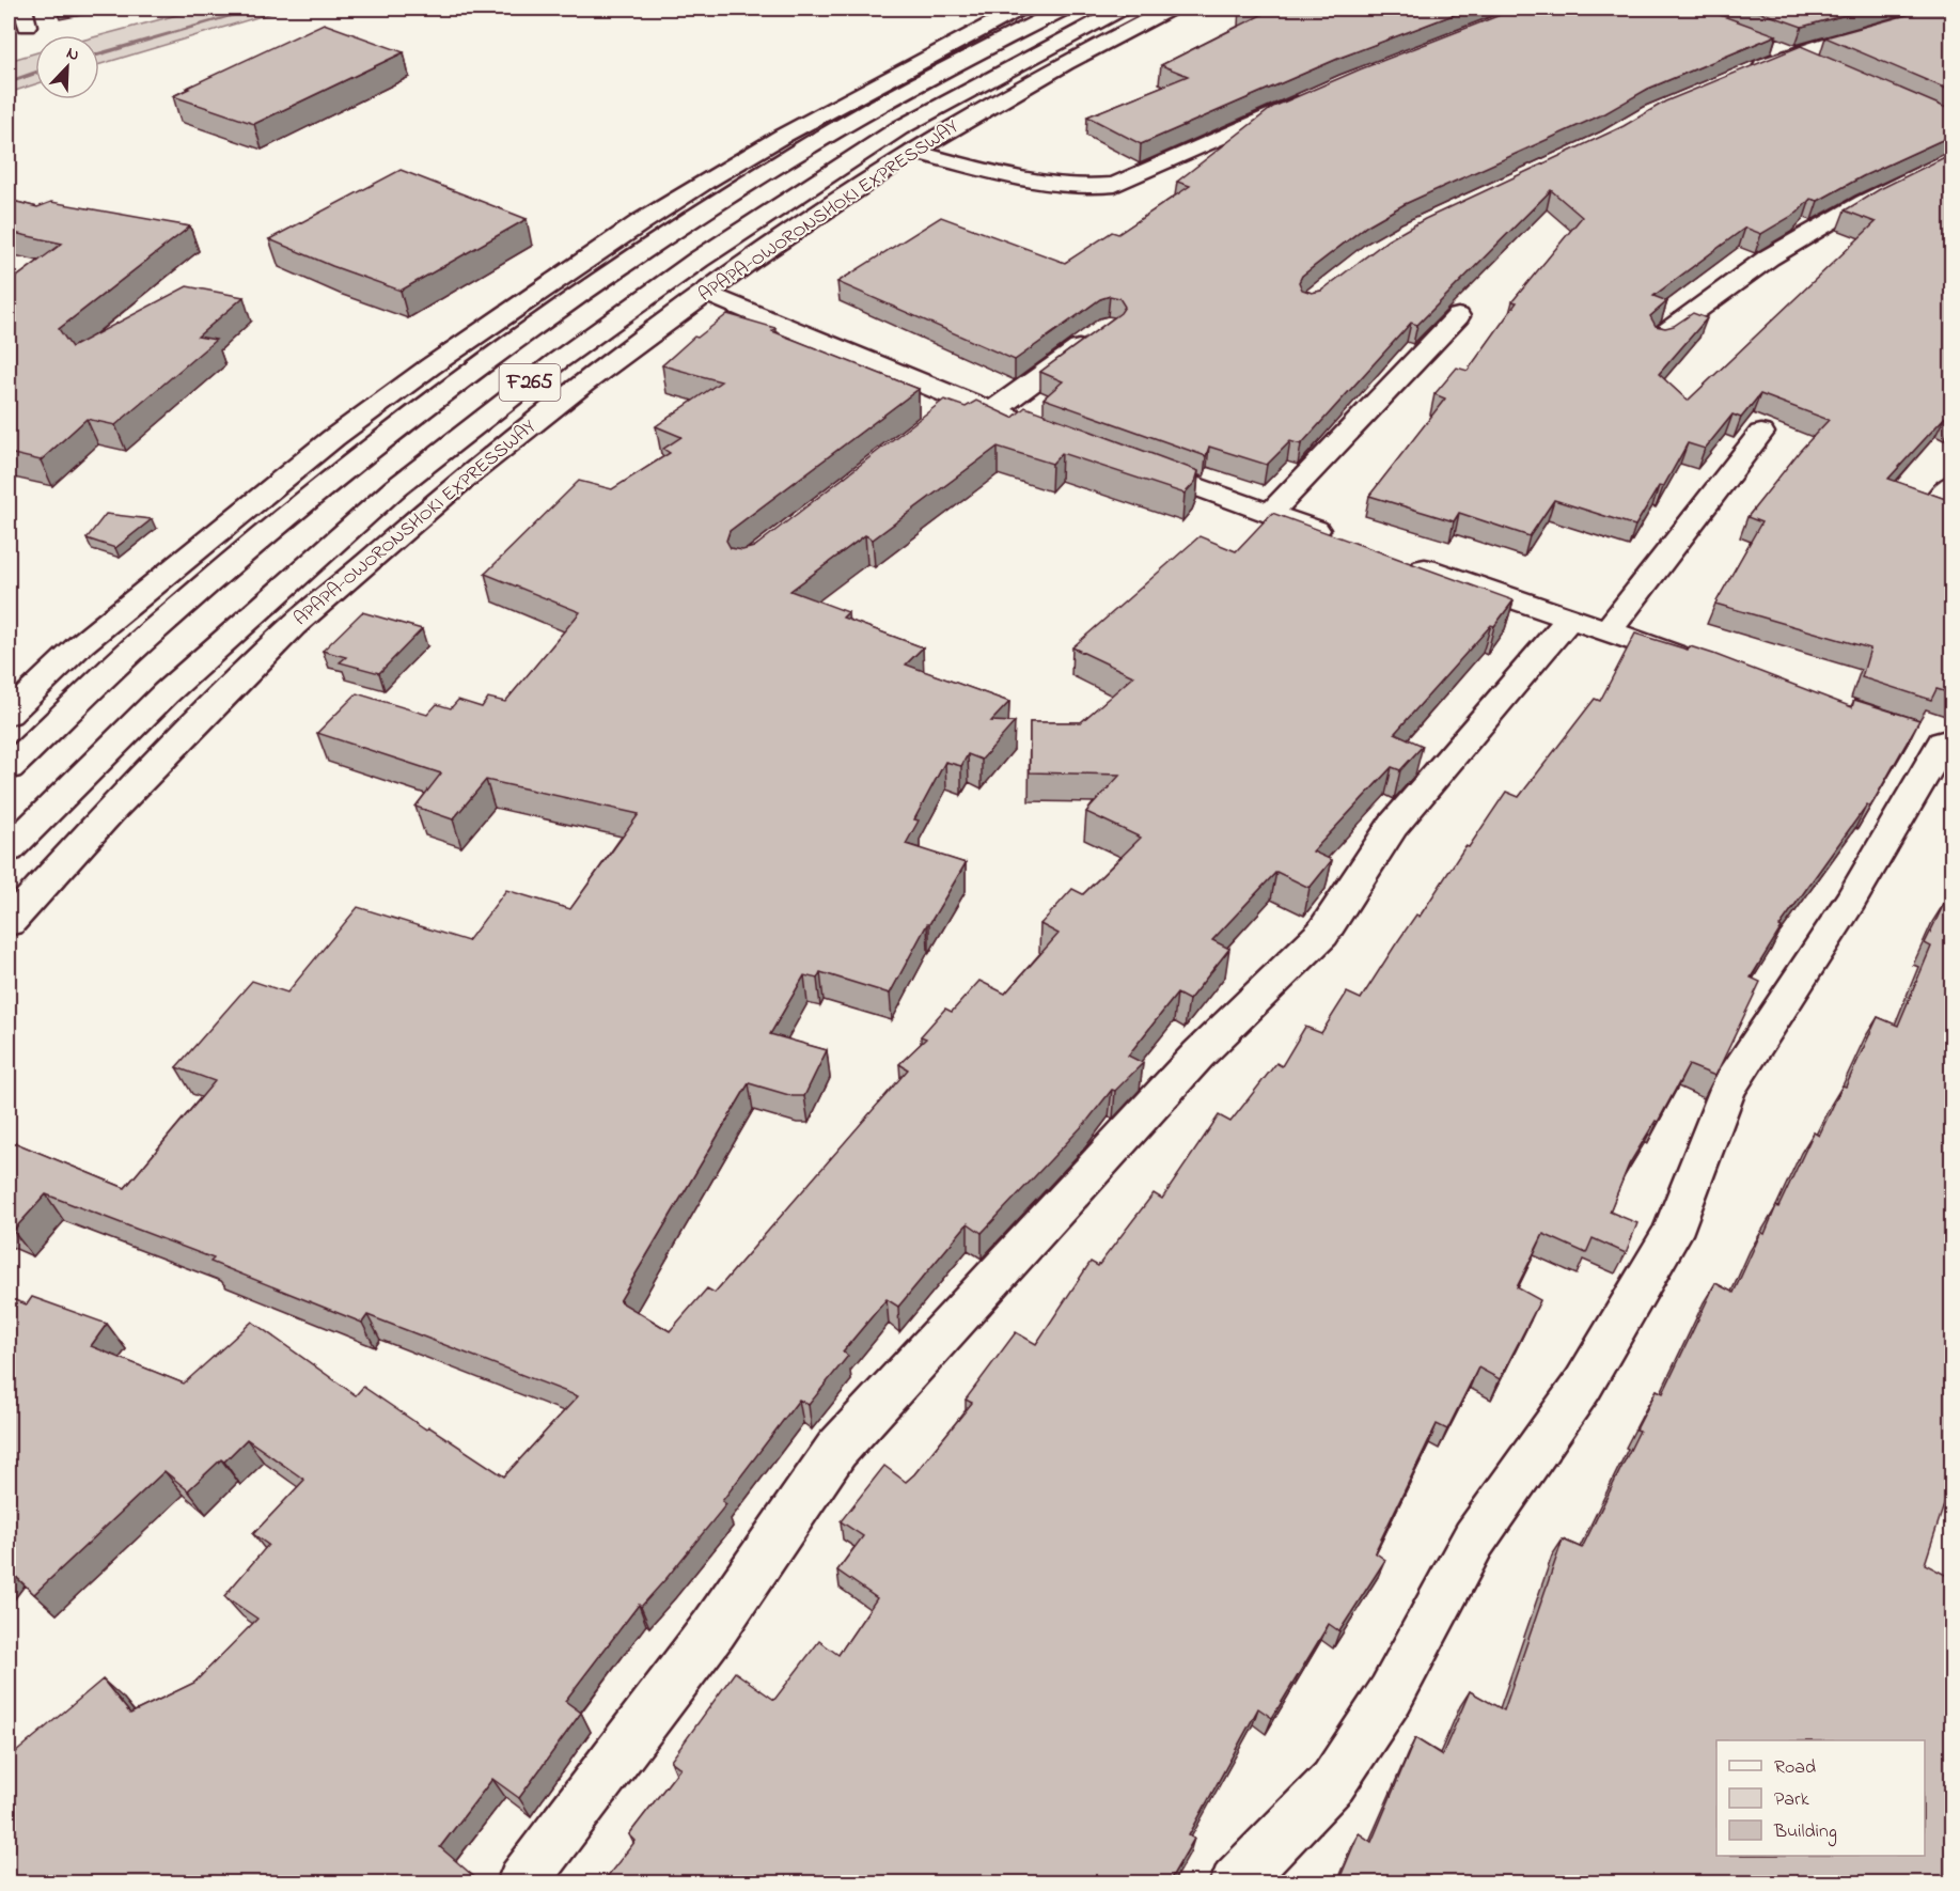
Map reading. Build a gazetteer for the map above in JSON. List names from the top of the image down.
{
  "streets": {
    "main road": ["APAPA-OWORONSHOKI EXPRESSWAY", "F265"]
  },
  "legend": ["Road", "Park", "Building"],
  "north": "top right"
}
